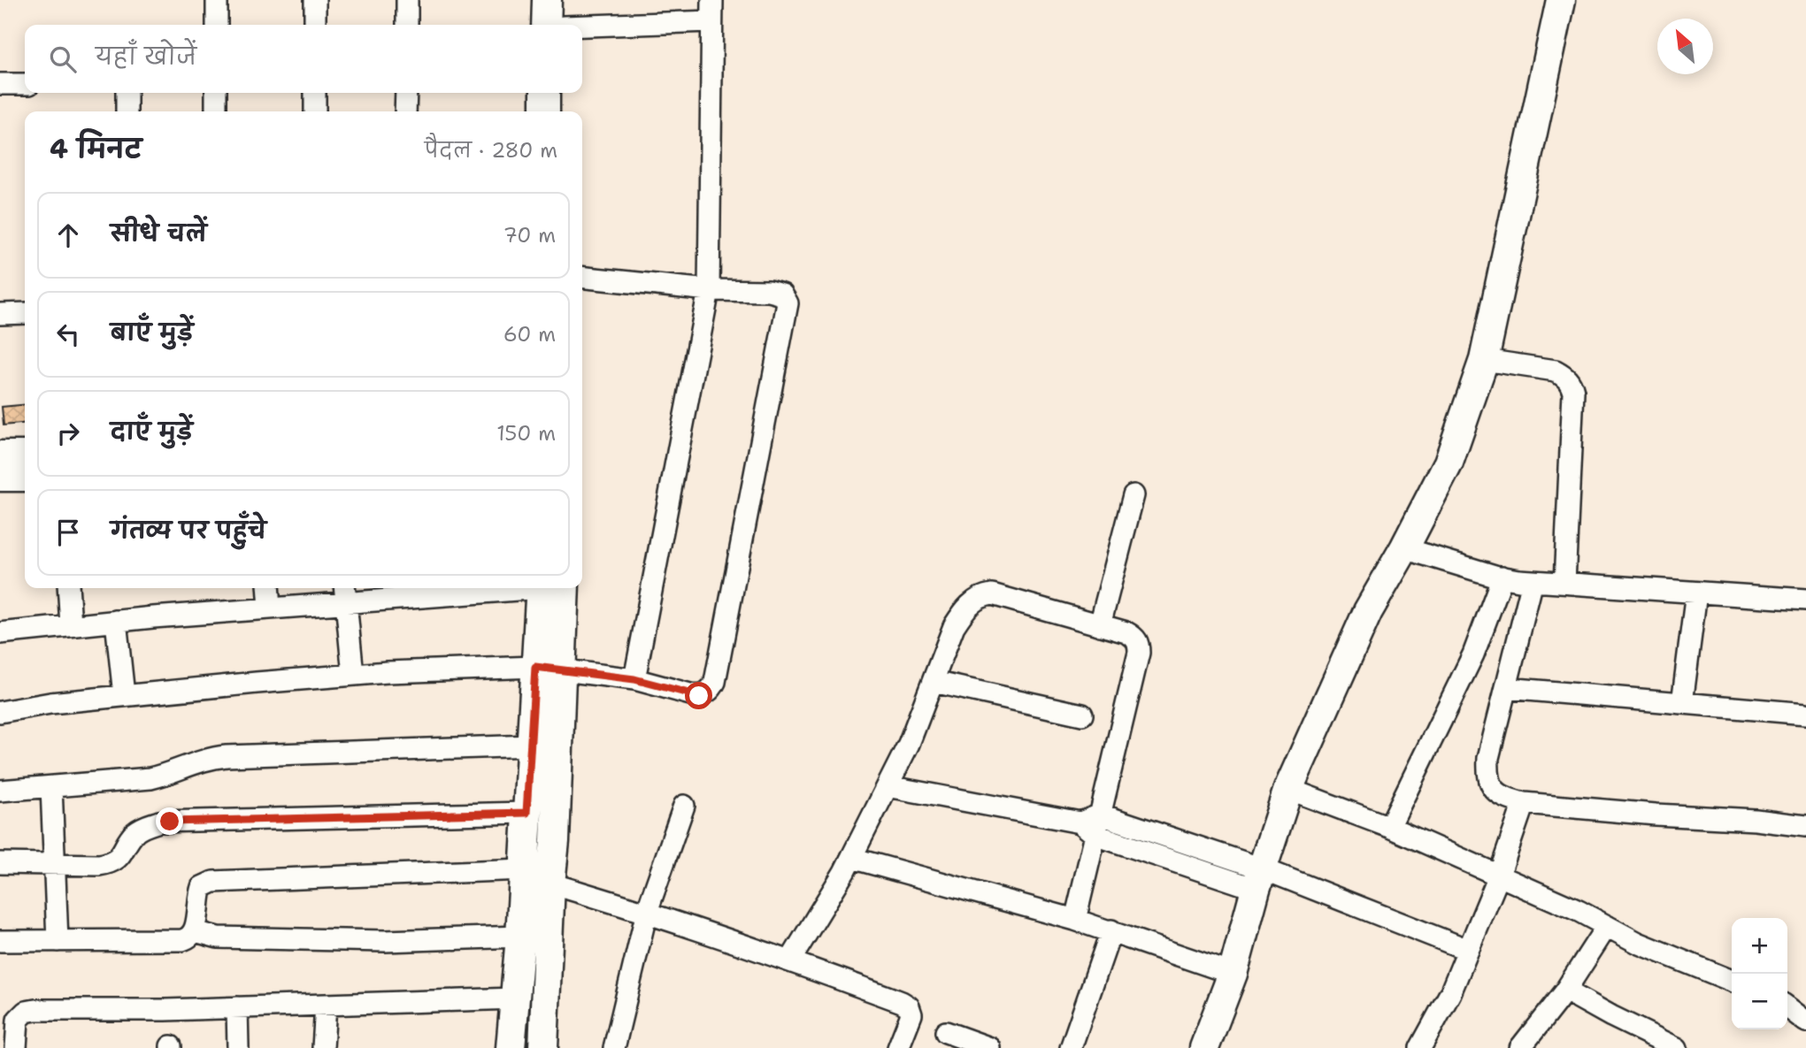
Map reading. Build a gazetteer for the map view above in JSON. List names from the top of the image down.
{
  "north": "top left",
  "page": {
    "search": "यहाँ खोजें",
    "heading": ["4 मिनट", "पैदल · 280 m"],
    "list": [
      ["सीधे चलें", "70 m"],
      ["बाएँ मुड़ें", "60 m"],
      ["दाएँ मुड़ें", "150 m"],
      "गंतव्य पर पहुँचे"
    ],
    "map_buttons": ["+", "−"]
  }
}
